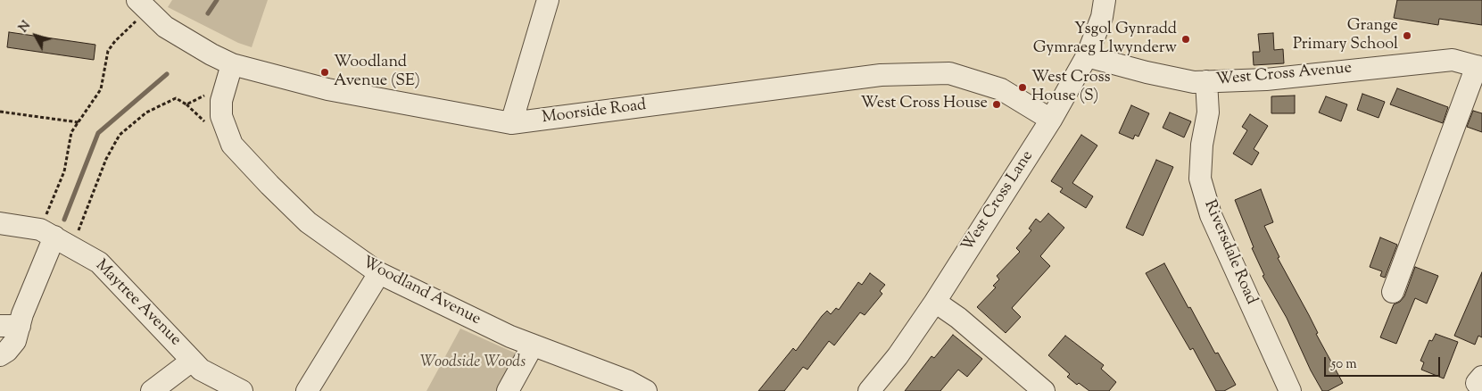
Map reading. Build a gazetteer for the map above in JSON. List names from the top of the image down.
{
  "streets": {
    "street": [
      "West Cross Avenue",
      "Moorside Road",
      "West Cross Lane",
      "Riversdale Road",
      "Woodland Avenue",
      "Maytree Avenue"
    ]
  },
  "crossings": [
    ["West Cross Avenue", "West Cross Lane"],
    ["West Cross Avenue", "Riversdale Road"],
    ["Moorside Road", "West Cross Lane"],
    ["Moorside Road", "Woodland Avenue"]
  ],
  "parks": ["Woodside Woods"],
  "places": [
    "Grange Primary School",
    "Ysgol Gynradd Gymraeg Llwynderw",
    "Woodland Avenue (SE)",
    "West Cross House (S)",
    "West Cross House"
  ],
  "scale_bar": "50 m",
  "north": "top left"
}
